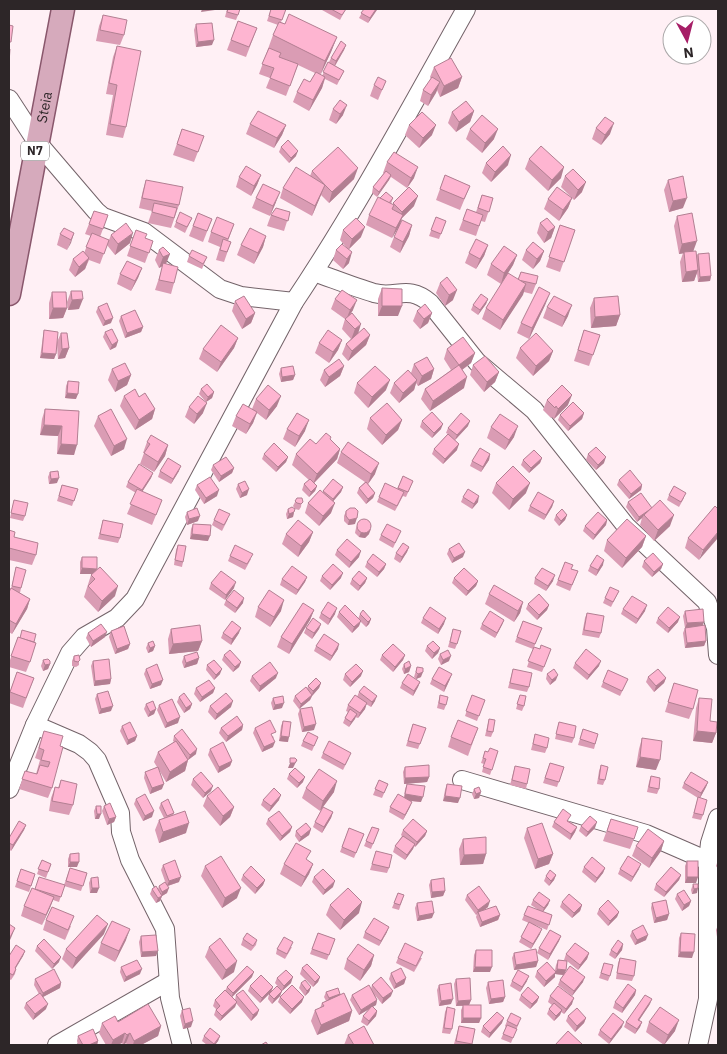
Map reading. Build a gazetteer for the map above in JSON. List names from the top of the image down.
{
  "streets": {
    "main road": ["Steia", "N7"]
  },
  "north": "bottom"
}
